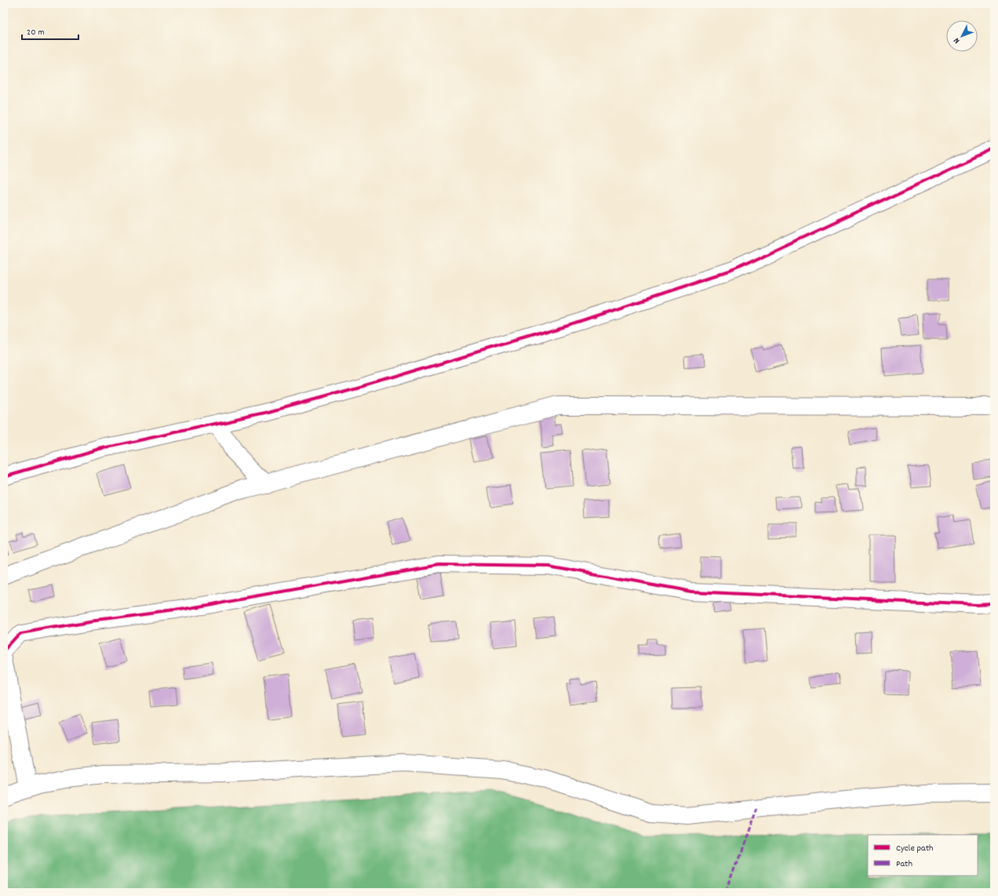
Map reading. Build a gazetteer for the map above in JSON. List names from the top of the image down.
{
  "legend": ["Cycle path", "Path"],
  "scale_bar": "20 m",
  "north": "bottom left"
}
